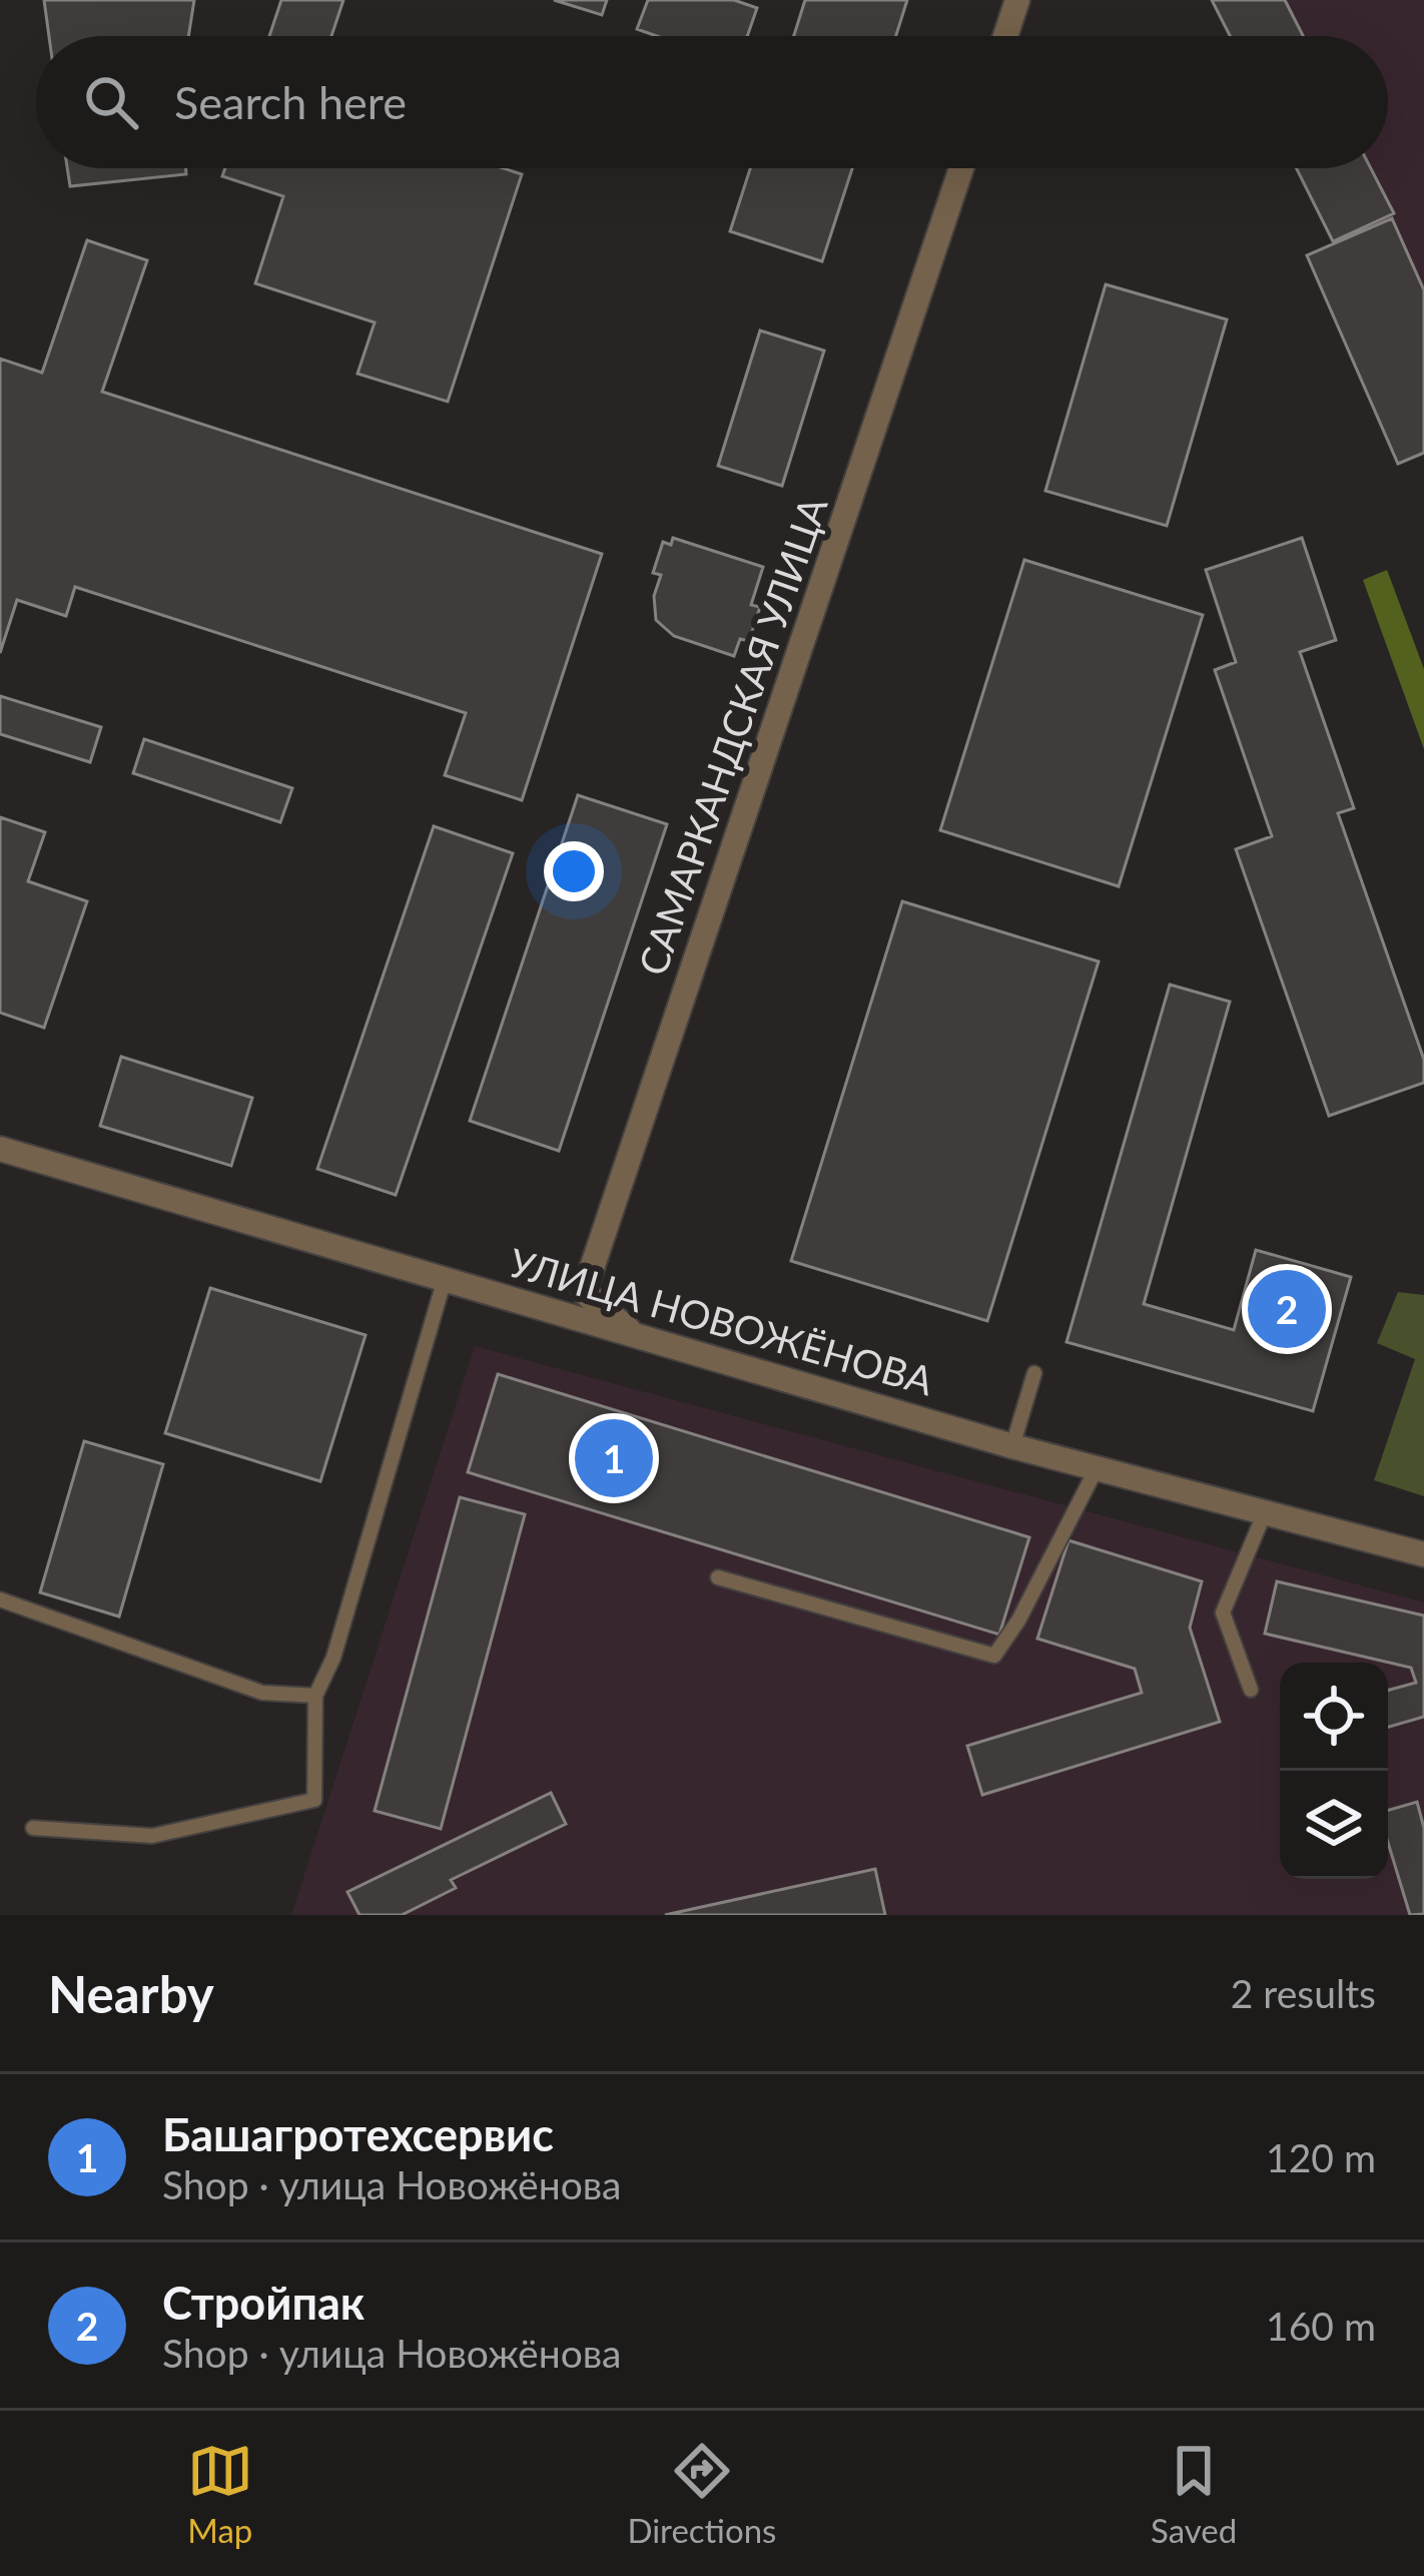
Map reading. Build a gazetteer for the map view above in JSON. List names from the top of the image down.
{
  "streets": {
    "street": ["САМАРКАНДСКАЯ УЛИЦА", "УЛИЦА НОВОЖЁНОВА"]
  },
  "crossings": [
    ["САМАРКАНДСКАЯ УЛИЦА", "УЛИЦА НОВОЖЁНОВА"]
  ],
  "page": {
    "search": "Search here",
    "pins": ["2", "1"],
    "heading": ["Nearby", "2 results"],
    "list": [
      {
        "mark": "1",
        "name": "Башагротехсервис",
        "note": "Shop · улица Новожёнова",
        "value": "120 m"
      },
      {
        "mark": "2",
        "name": "Стройпак",
        "note": "Shop · улица Новожёнова",
        "value": "160 m"
      }
    ],
    "nav": ["Map", "Directions", "Saved"]
  }
}
